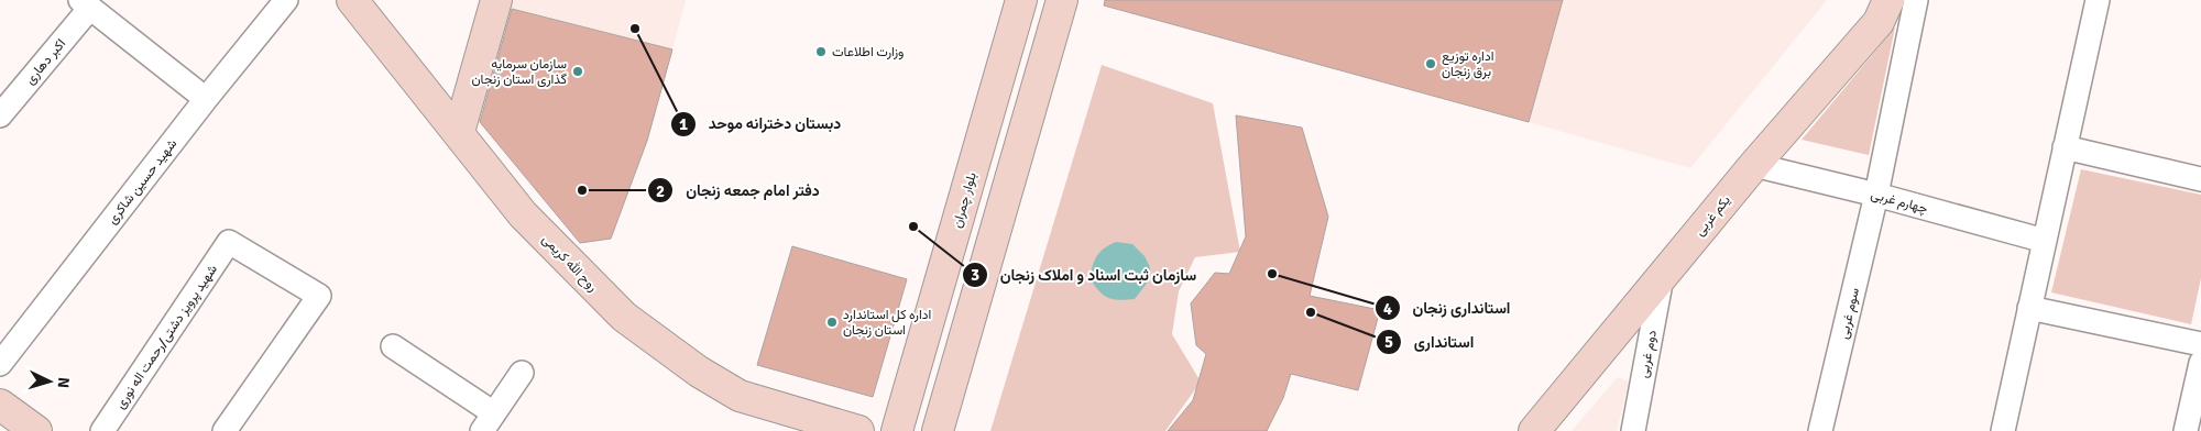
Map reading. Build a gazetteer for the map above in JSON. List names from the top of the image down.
{
  "streets": {
    "street": [
      "اکبر دهاری",
      "شهید حسین شاکری",
      "بلوار چمران",
      "چهارم غربی",
      "یکم غربی",
      "روح الله کریمی",
      "سوم غربی",
      "شهید پرویز دشتی/رحمت اله نوری",
      "دوم غربی"
    ]
  },
  "crossings": [
    ["چهارم غربی", "یکم غربی"],
    ["چهارم غربی", "سوم غربی"],
    ["یکم غربی", "دوم غربی"]
  ],
  "places": [
    "دبستان دخترانه موحد",
    "وزارت اطلاعات",
    "اداره توزیع برق زنجان",
    "سازمان سرمایه گذاری استان زنجان",
    "دفتر امام جمعه زنجان",
    "سازمان ثبت اسناد و املاک زنجان",
    "استانداری زنجان",
    "استانداری",
    "اداره کل استاندارد استان زنجان"
  ],
  "north": "right"
}
